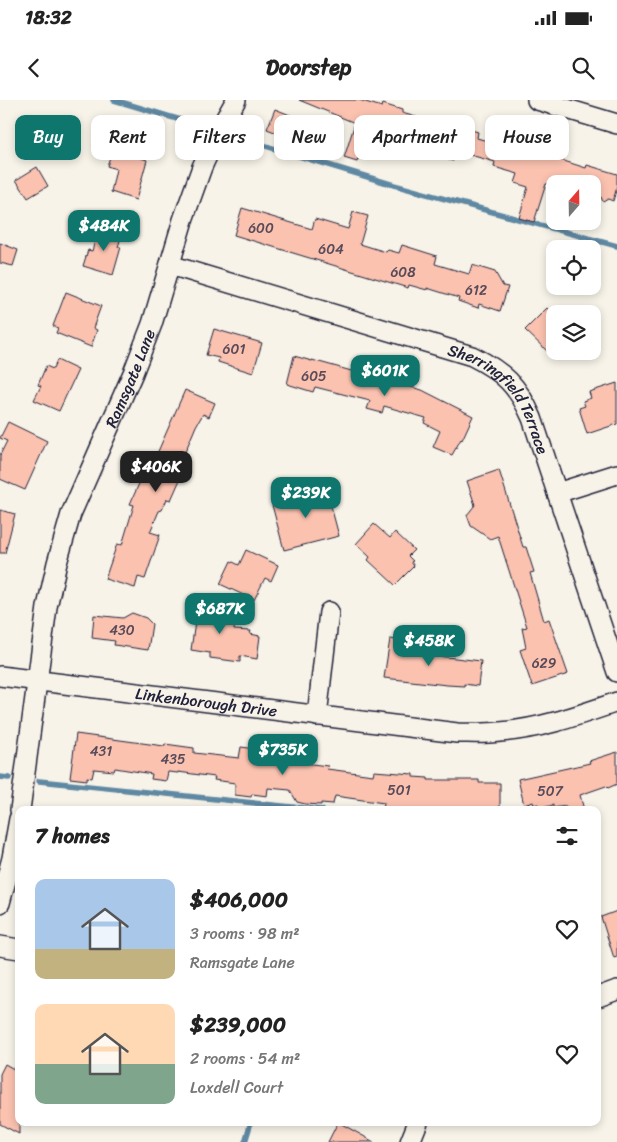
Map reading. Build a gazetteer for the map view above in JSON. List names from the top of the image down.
{
  "streets": {
    "street": ["Ramsgate Lane", "Sherringfield Terrace", "Linkenborough Drive"]
  },
  "crossings": [
    ["Ramsgate Lane", "Sherringfield Terrace"],
    ["Ramsgate Lane", "Linkenborough Drive"]
  ],
  "house_numbers": [
    "600",
    "604",
    "608",
    "612",
    "601",
    "605",
    "430",
    "629",
    "431",
    "435",
    "501",
    "507"
  ],
  "north": "top",
  "page": {
    "status": "18:32",
    "header": "Doorstep",
    "chip": [
      "Buy",
      "Rent",
      "Filters",
      "New",
      "Apartment",
      "House"
    ],
    "price": [
      "$484K",
      "$601K",
      "$406K",
      "$239K",
      "$687K",
      "$458K",
      "$735K"
    ],
    "heading": "7 homes",
    "list": [
      {
        "name": "$406,000",
        "note": "3 rooms · 98 m² · Ramsgate Lane"
      },
      {
        "name": "$239,000",
        "note": "2 rooms · 54 m² · Loxdell Court"
      }
    ]
  }
}
